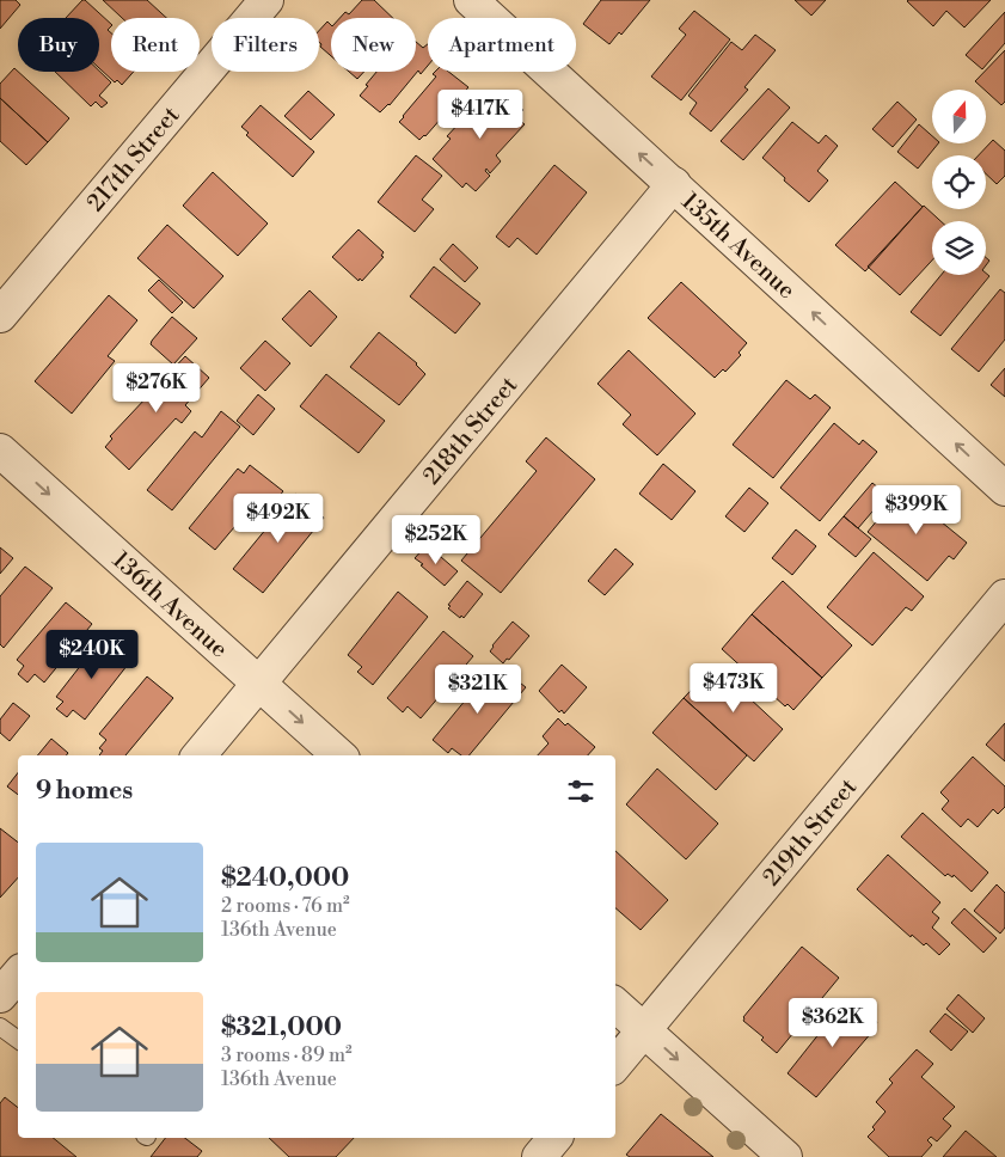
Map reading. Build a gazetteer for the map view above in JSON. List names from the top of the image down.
{
  "streets": {
    "street": [
      "217th Street",
      "135th Avenue",
      "218th Street",
      "136th Avenue",
      "219th Street"
    ]
  },
  "crossings": [
    ["135th Avenue", "218th Street"],
    ["218th Street", "136th Avenue"]
  ],
  "one_way": ["135th Avenue", "136th Avenue"],
  "north": "top",
  "page": {
    "chip": [
      "Buy",
      "Rent",
      "Filters",
      "New",
      "Apartment"
    ],
    "price": [
      "$417K",
      "$276K",
      "$399K",
      "$492K",
      "$252K",
      "$240K",
      "$473K",
      "$321K",
      "$362K"
    ],
    "heading": "9 homes",
    "list": [
      {
        "name": "$240,000",
        "note": "2 rooms · 76 m² · 136th Avenue"
      },
      {
        "name": "$321,000",
        "note": "3 rooms · 89 m² · 136th Avenue"
      }
    ]
  }
}
